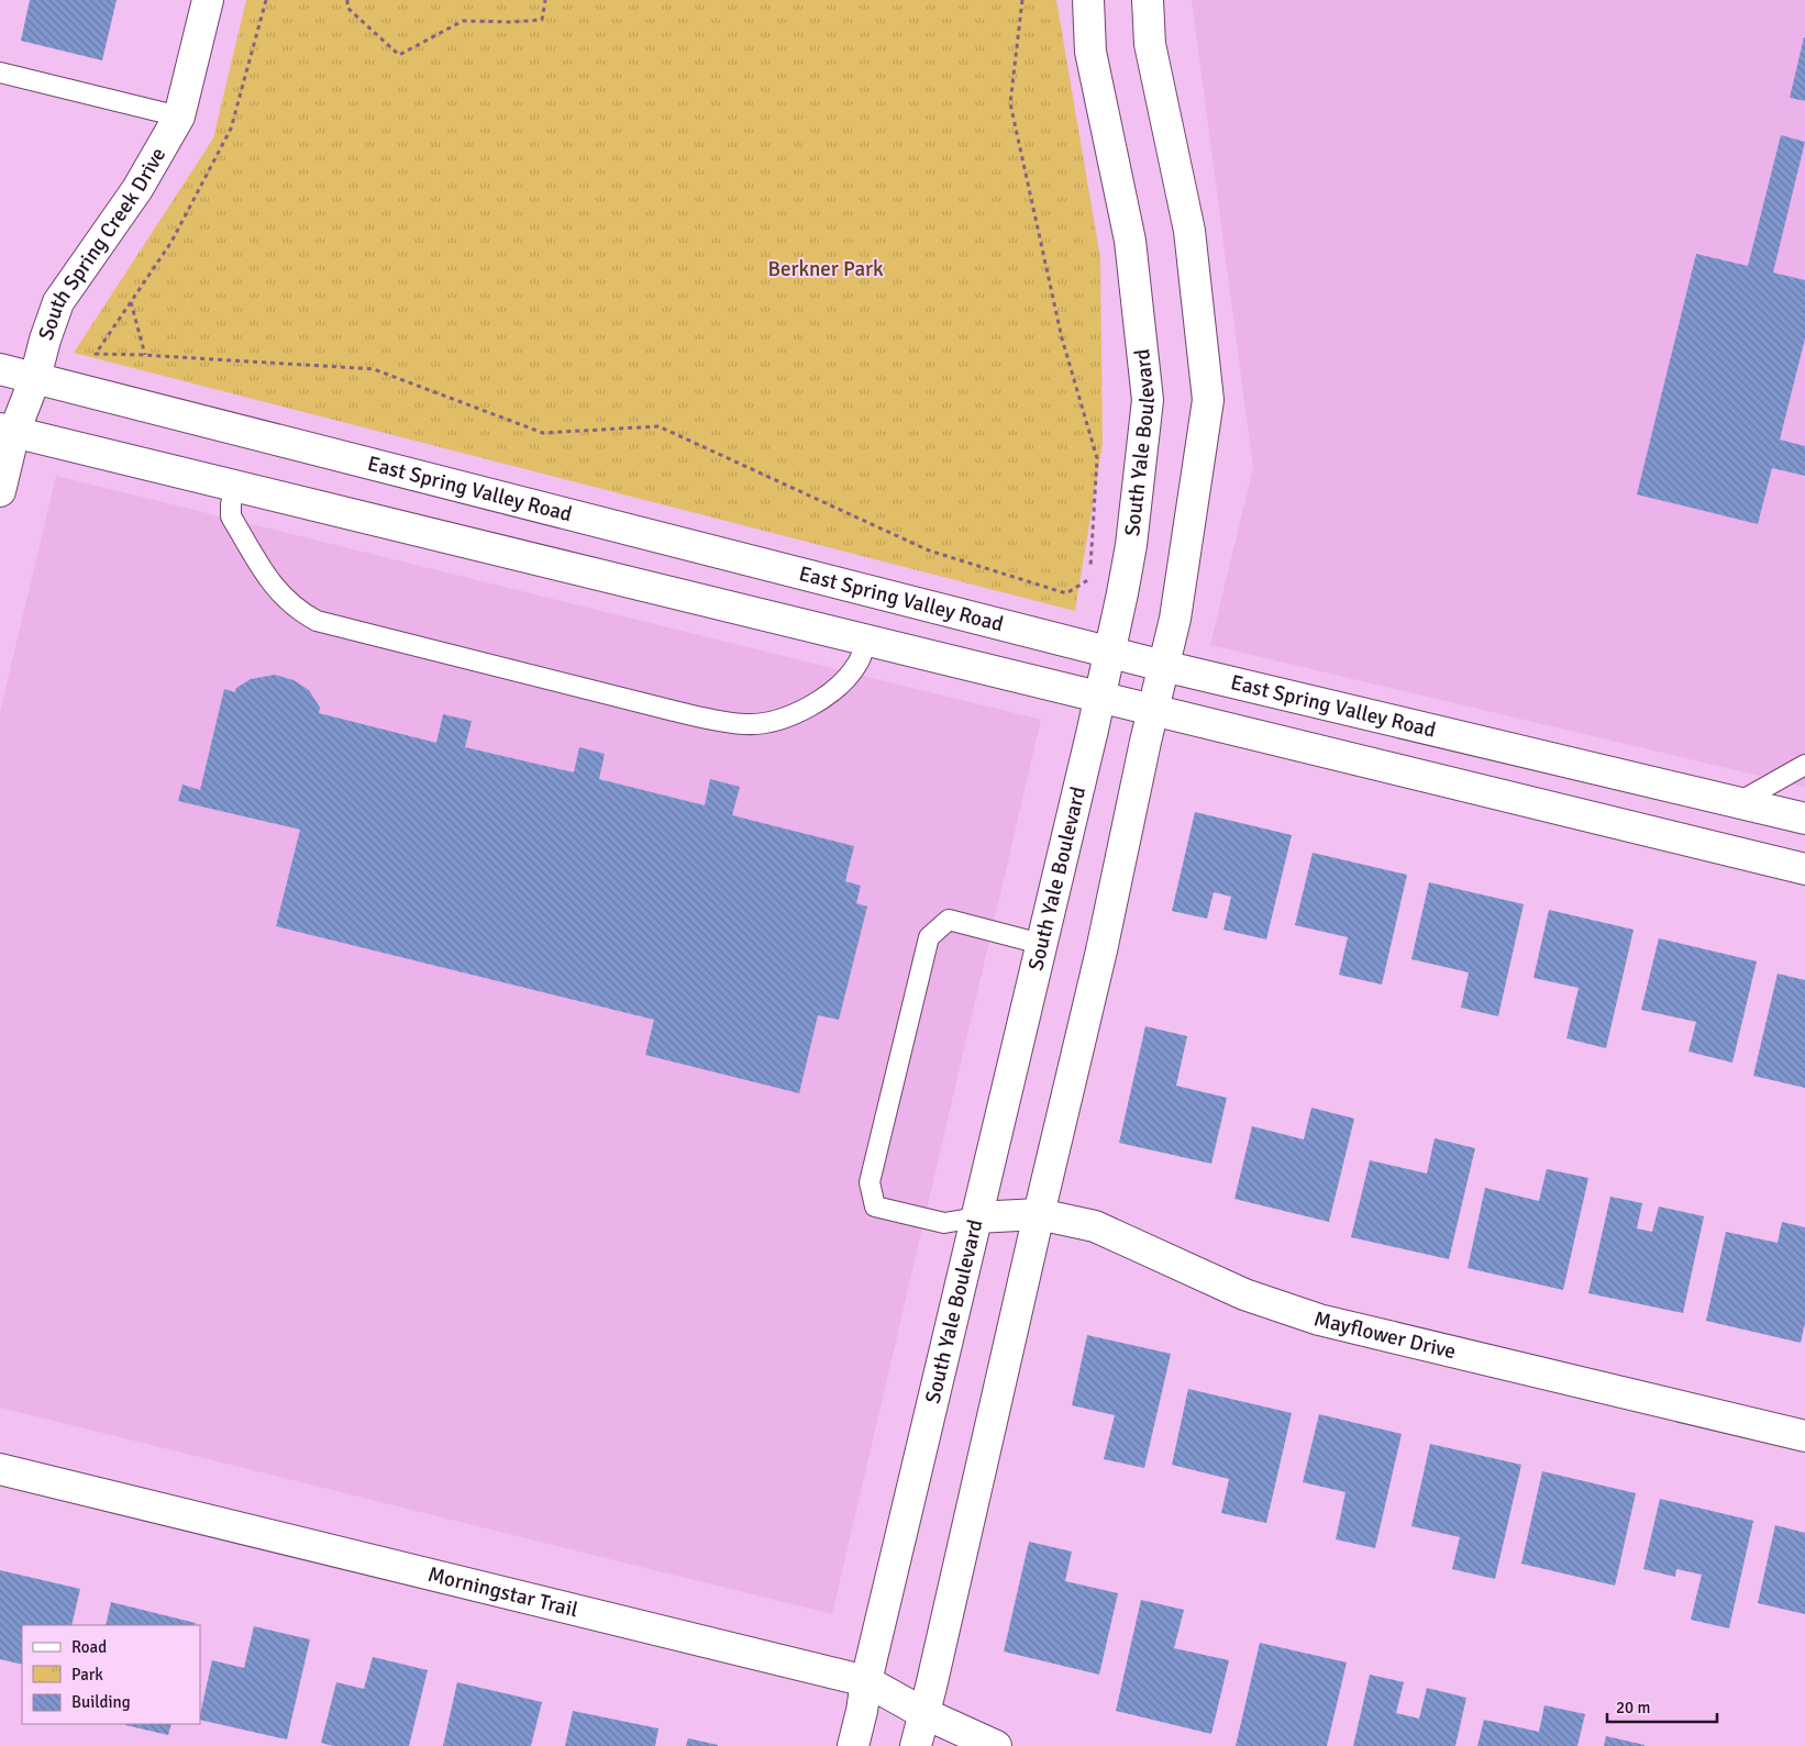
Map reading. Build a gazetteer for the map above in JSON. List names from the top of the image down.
{
  "streets": {
    "street": [
      "South Spring Creek Drive",
      "South Yale Boulevard",
      "East Spring Valley Road",
      "Mayflower Drive",
      "Morningstar Trail"
    ]
  },
  "crossings": [
    ["South Spring Creek Drive", "East Spring Valley Road"],
    ["South Yale Boulevard", "East Spring Valley Road"],
    ["South Yale Boulevard", "Mayflower Drive"],
    ["South Yale Boulevard", "Morningstar Trail"]
  ],
  "parks": ["Berkner Park"],
  "legend": ["Road", "Park", "Building"],
  "scale_bar": "20 m"
}
